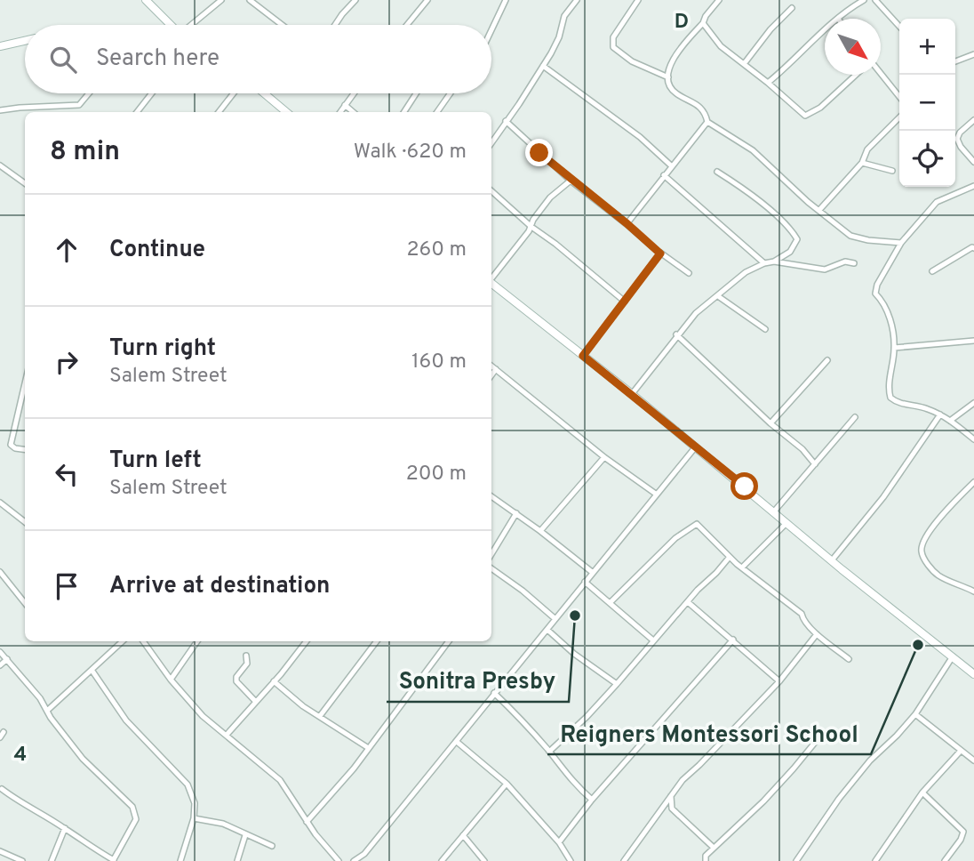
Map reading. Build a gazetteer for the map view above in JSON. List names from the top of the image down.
{
  "places": ["Sonitra Presby", "Reigners Montessori School"],
  "north": "bottom right",
  "page": {
    "map_buttons": ["+", "−"],
    "search": "Search here",
    "heading": ["8 min", "Walk · 620 m"],
    "list": [
      ["Continue", "260 m"],
      ["Turn right", "Salem Street", "160 m"],
      ["Turn left", "Salem Street", "200 m"],
      "Arrive at destination"
    ]
  },
  "grid": {
    "columns": ["D"],
    "rows": ["4"]
  }
}
